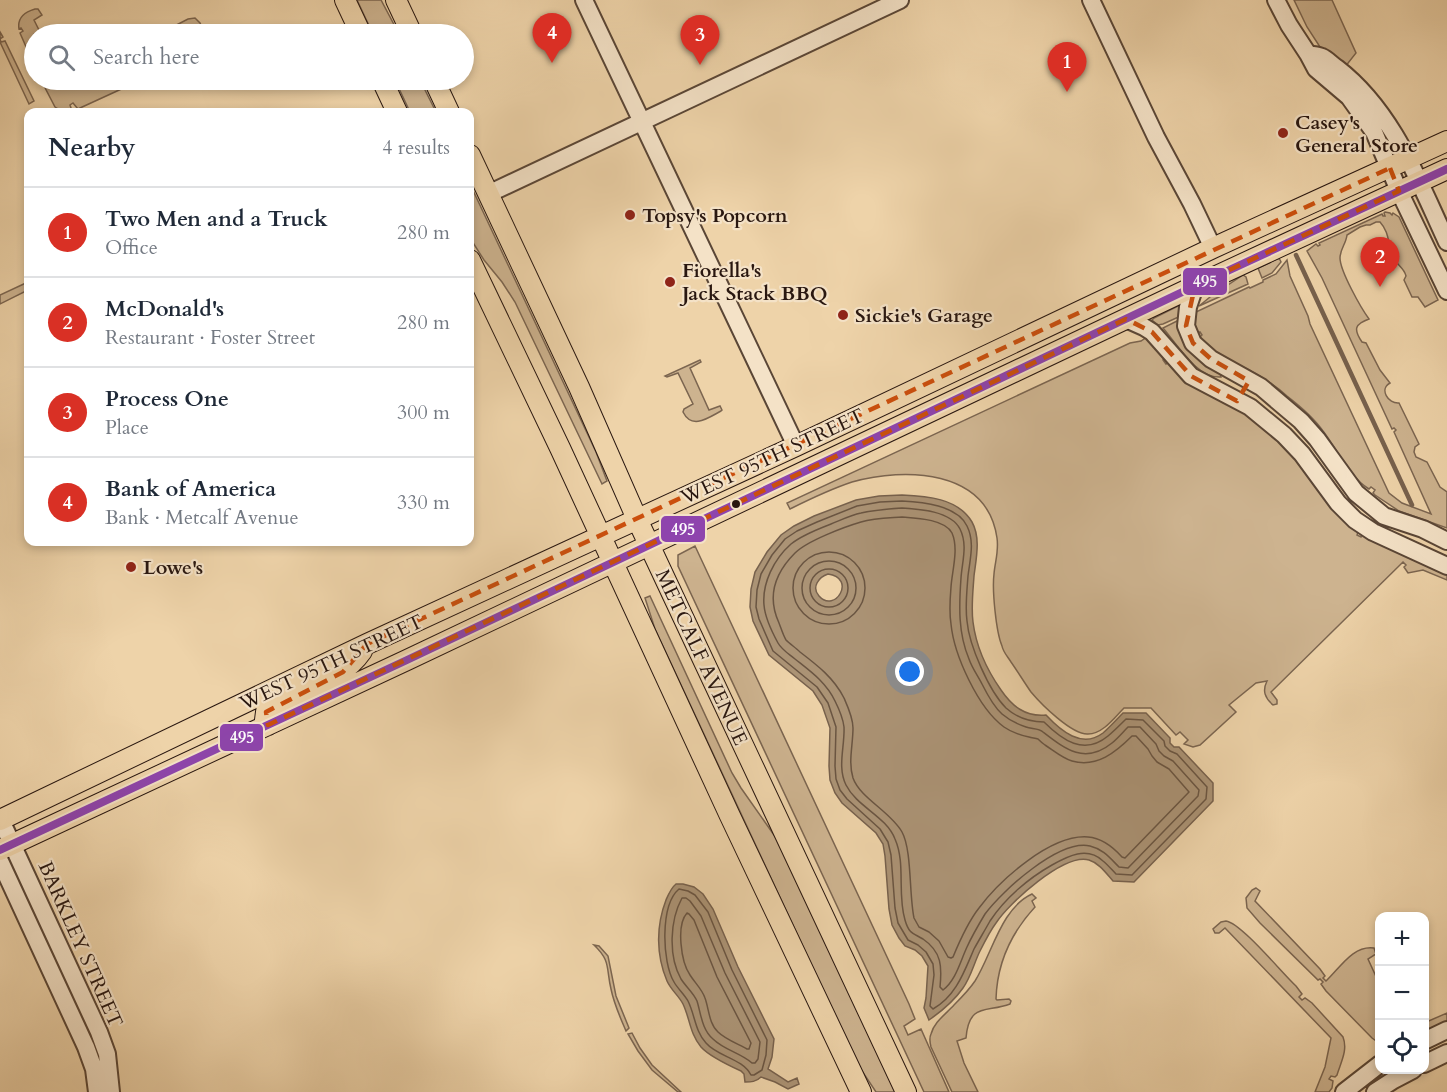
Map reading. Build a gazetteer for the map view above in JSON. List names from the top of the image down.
{
  "streets": {
    "main road": ["WEST 95TH STREET", "METCALF AVENUE"],
    "street": ["BARKLEY STREET"]
  },
  "crossings": [
    ["WEST 95TH STREET", "METCALF AVENUE"],
    ["WEST 95TH STREET", "BARKLEY STREET"]
  ],
  "places": [
    "Casey's General Store",
    "Topsy's Popcorn",
    "Fiorella's Jack Stack BBQ",
    "Sickie's Garage",
    "Lowe's"
  ],
  "lines": ["transit line 495"],
  "page": {
    "pins": [
      "4",
      "3",
      "1",
      "2"
    ],
    "search": "Search here",
    "heading": ["Nearby", "4 results"],
    "list": [
      {
        "mark": "1",
        "name": "Two Men and a Truck",
        "note": "Office",
        "value": "280 m"
      },
      {
        "mark": "2",
        "name": "McDonald's",
        "note": "Restaurant · Foster Street",
        "value": "280 m"
      },
      {
        "mark": "3",
        "name": "Process One",
        "note": "Place",
        "value": "300 m"
      },
      {
        "mark": "4",
        "name": "Bank of America",
        "note": "Bank · Metcalf Avenue",
        "value": "330 m"
      }
    ],
    "map_buttons": ["+", "−"]
  }
}
